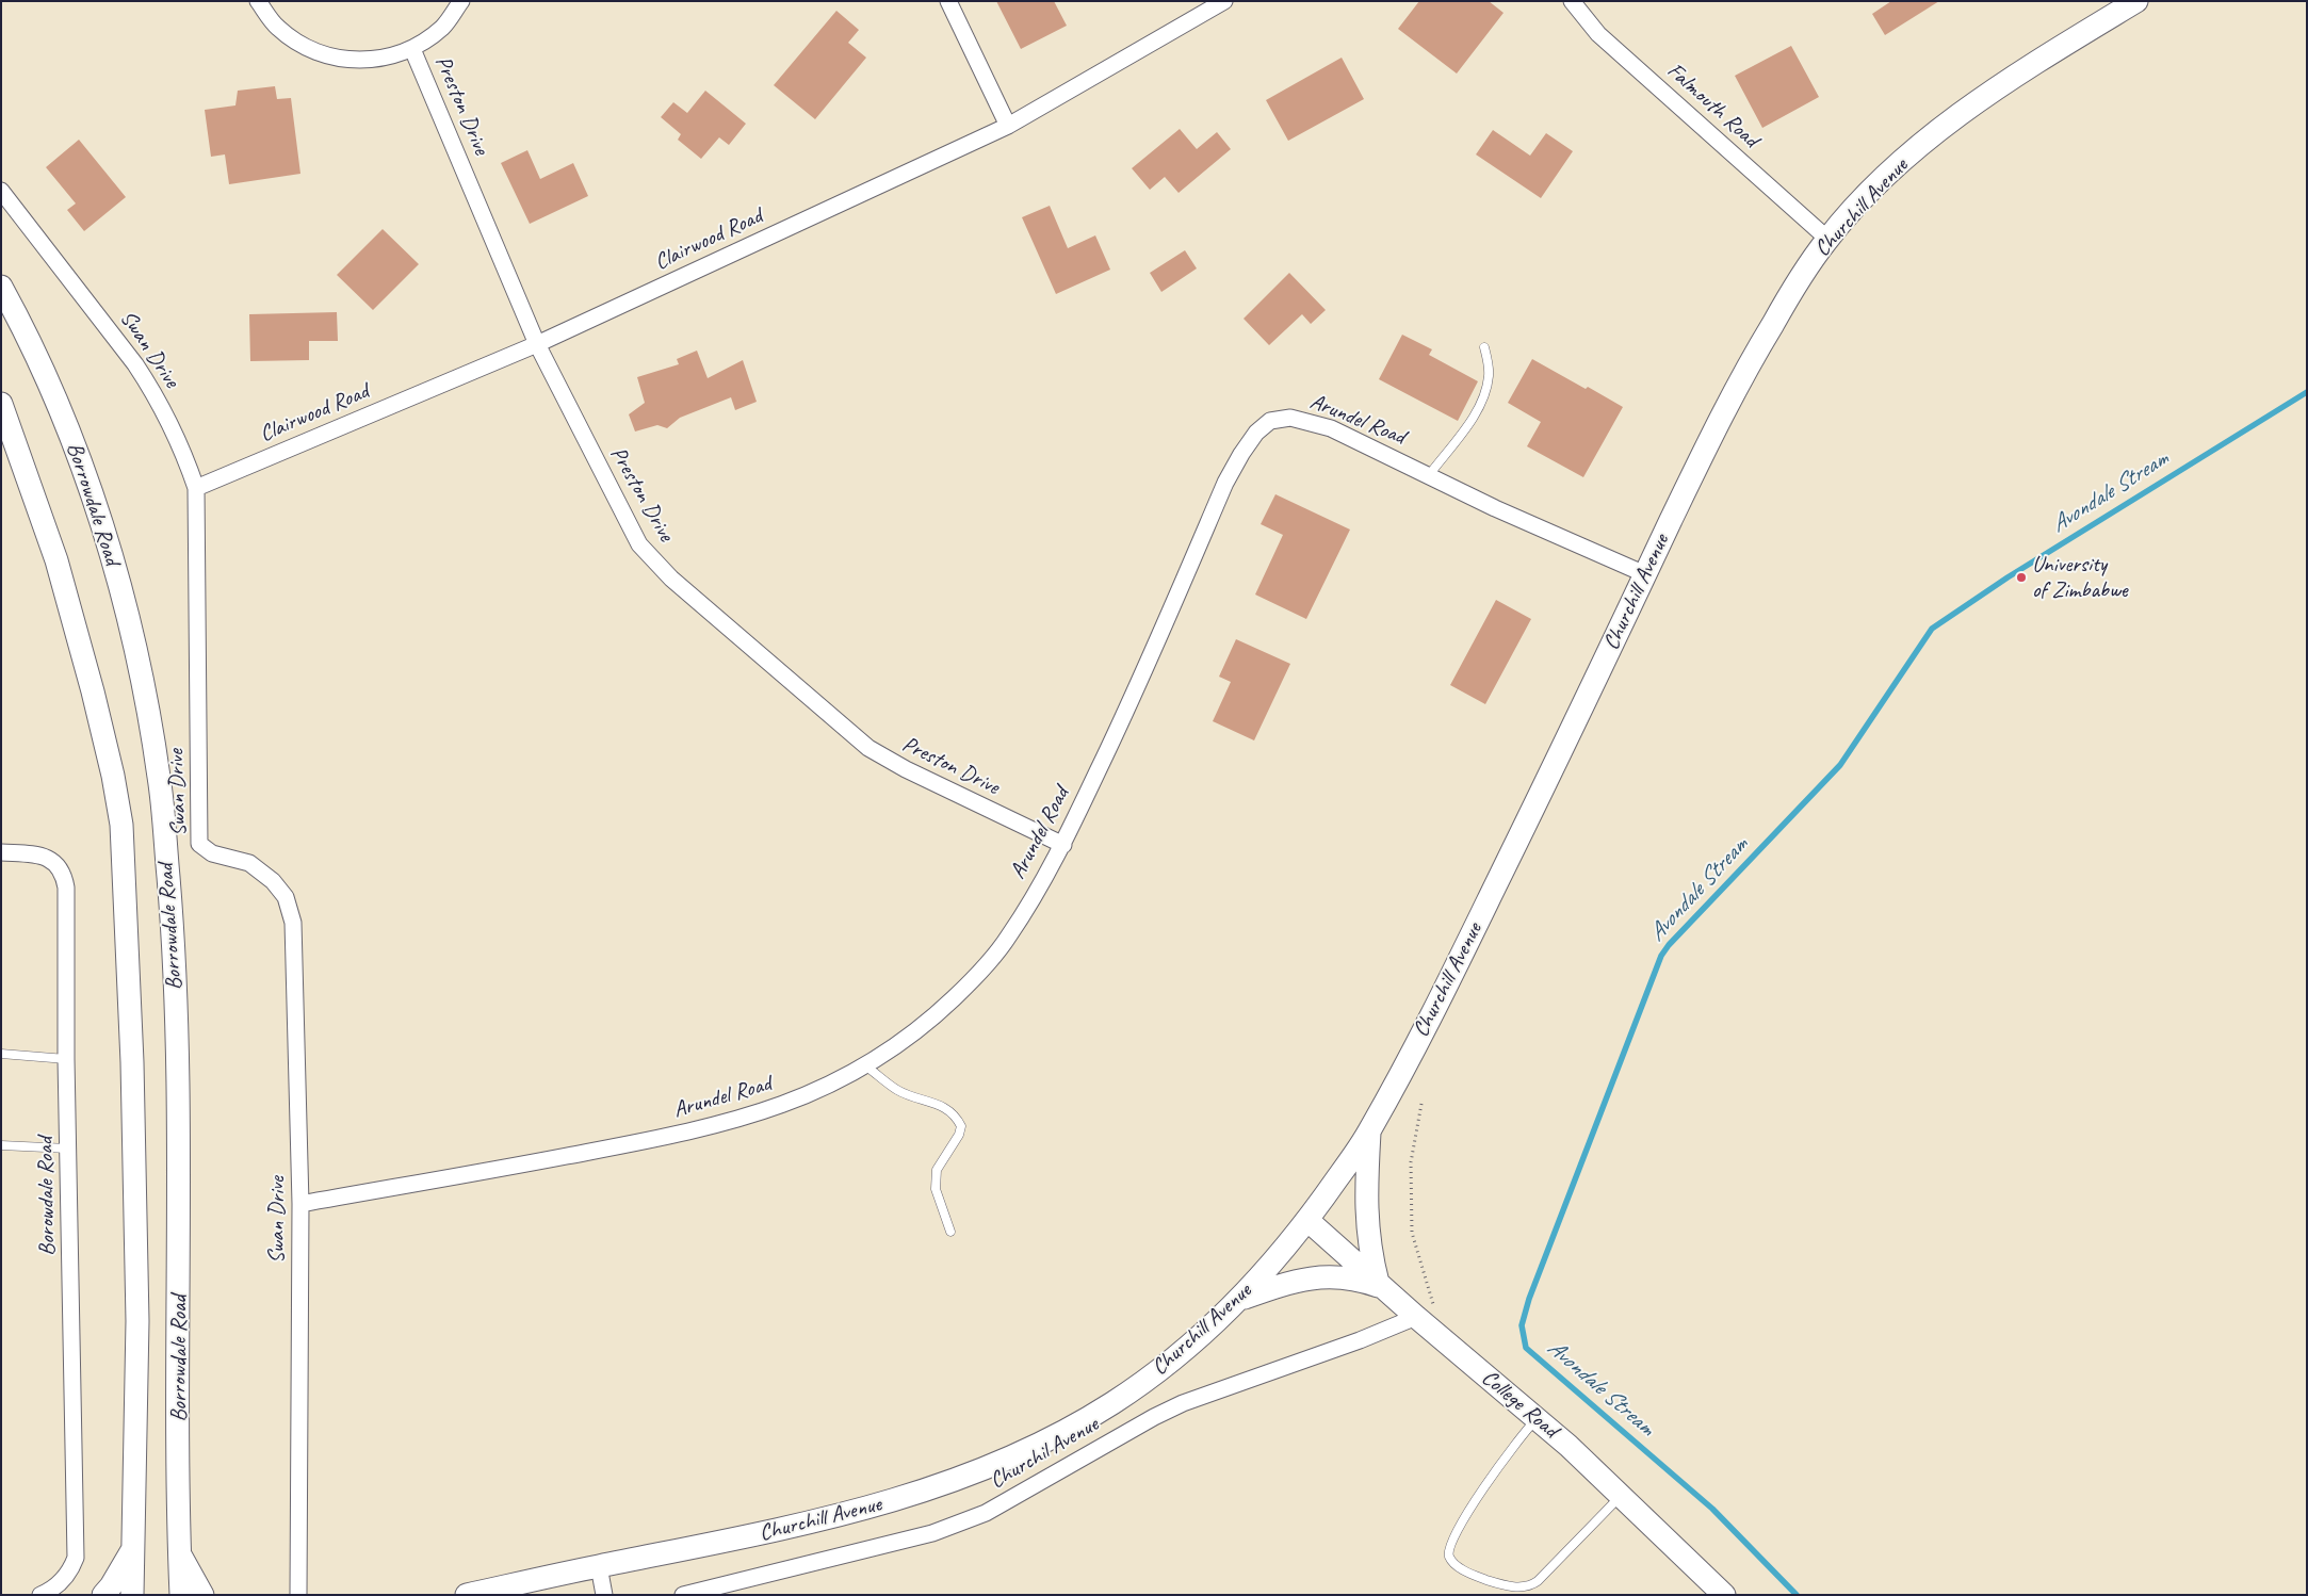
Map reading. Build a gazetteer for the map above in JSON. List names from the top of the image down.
{
  "streets": {
    "main road": ["Churchill Avenue", "Borrowdale Road", "College Road"],
    "street": [
      "Preston Drive",
      "Falmouth Road",
      "Clairwood Road",
      "Swan Drive",
      "Arundel Road",
      "Borowdale Road",
      "Churchil Avenue"
    ]
  },
  "crossings": [
    ["Preston Drive", "Clairwood Road"],
    ["Preston Drive", "Arundel Road"],
    ["Falmouth Road", "Churchill Avenue"],
    ["Churchill Avenue", "Arundel Road"],
    ["Churchill Avenue", "College Road"],
    ["Clairwood Road", "Swan Drive"],
    ["Swan Drive", "Arundel Road"],
    ["College Road", "Churchil Avenue"]
  ],
  "water": ["Avondale Stream"],
  "places": ["University of Zimbabwe"]
}
